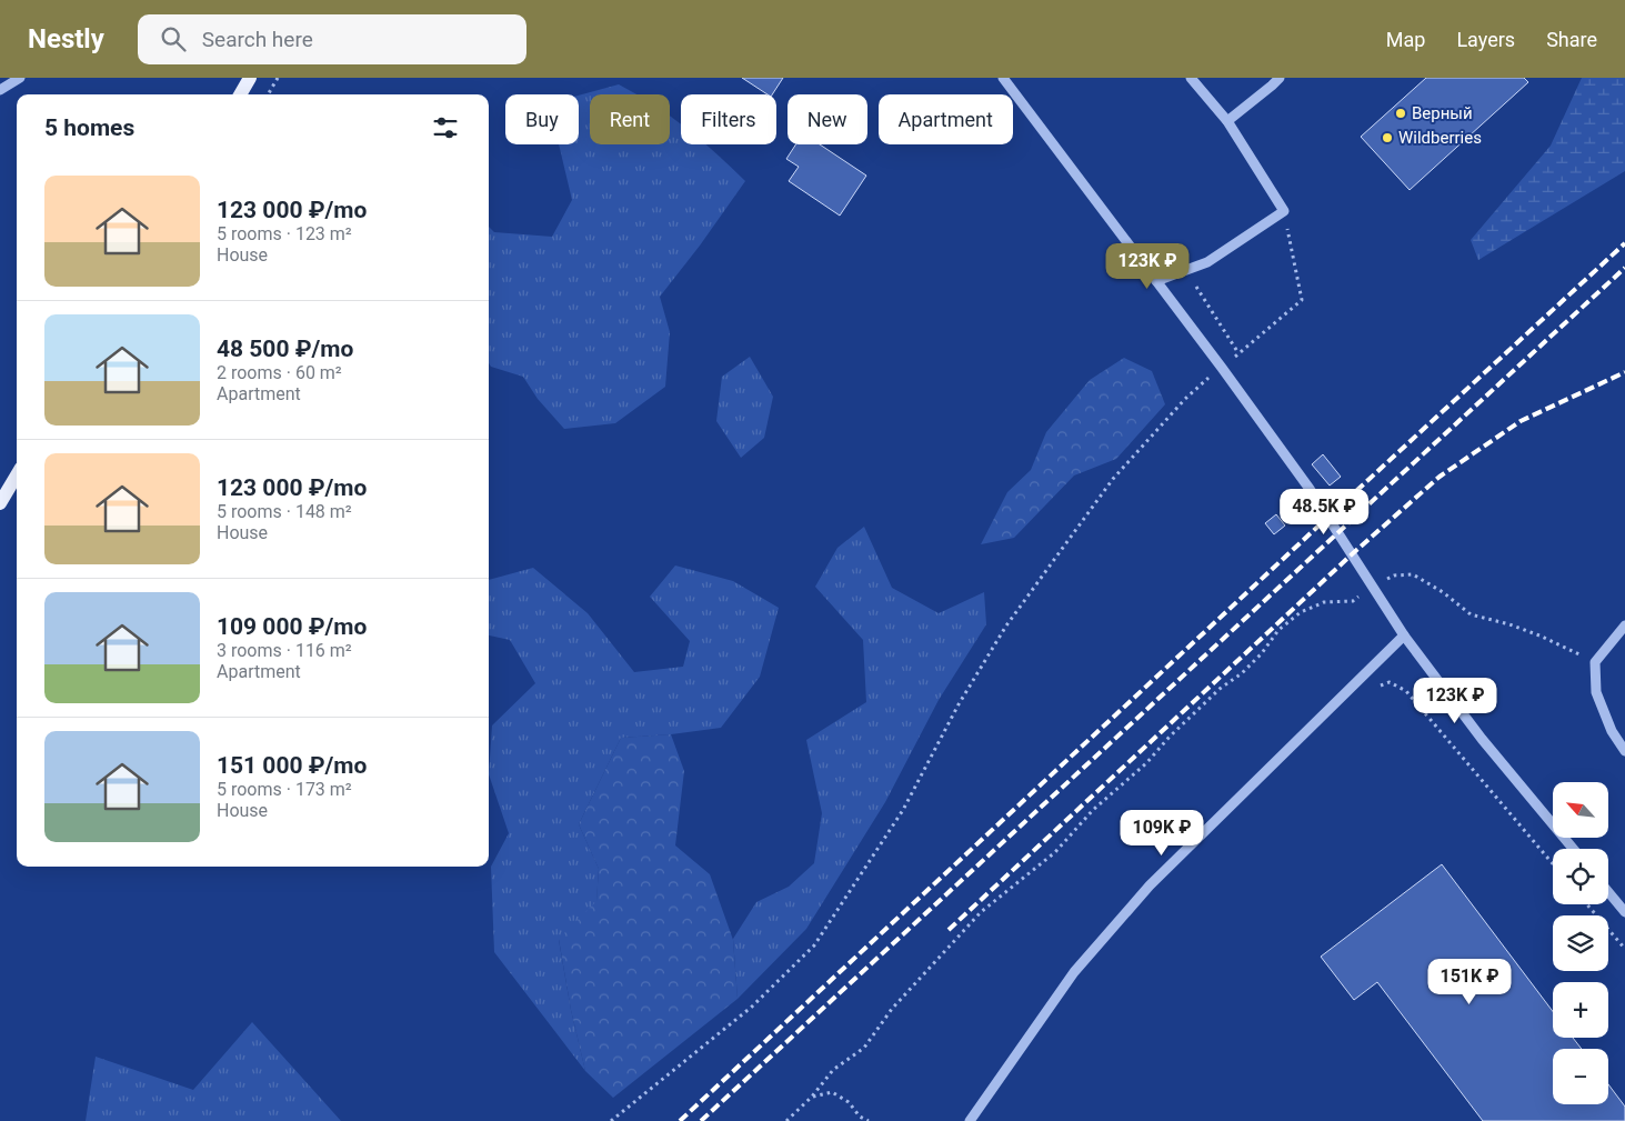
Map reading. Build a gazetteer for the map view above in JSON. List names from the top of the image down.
{
  "places": ["Верный", "Wildberries"],
  "north": "top left",
  "page": {
    "header": "Nestly",
    "search": "Search here",
    "nav": ["Map", "Layers", "Share"],
    "chip": [
      "Buy",
      "Rent",
      "Filters",
      "New",
      "Apartment"
    ],
    "heading": "5 homes",
    "list": [
      {
        "name": "123 000 ₽/mo",
        "note": "5 rooms · 123 m² · House"
      },
      {
        "name": "48 500 ₽/mo",
        "note": "2 rooms · 60 m² · Apartment"
      },
      {
        "name": "123 000 ₽/mo",
        "note": "5 rooms · 148 m² · House"
      },
      {
        "name": "109 000 ₽/mo",
        "note": "3 rooms · 116 m² · Apartment"
      },
      {
        "name": "151 000 ₽/mo",
        "note": "5 rooms · 173 m² · House"
      }
    ],
    "price": [
      "123K ₽",
      "48.5K ₽",
      "123K ₽",
      "109K ₽",
      "151K ₽"
    ],
    "map_buttons": ["+", "−"]
  }
}
